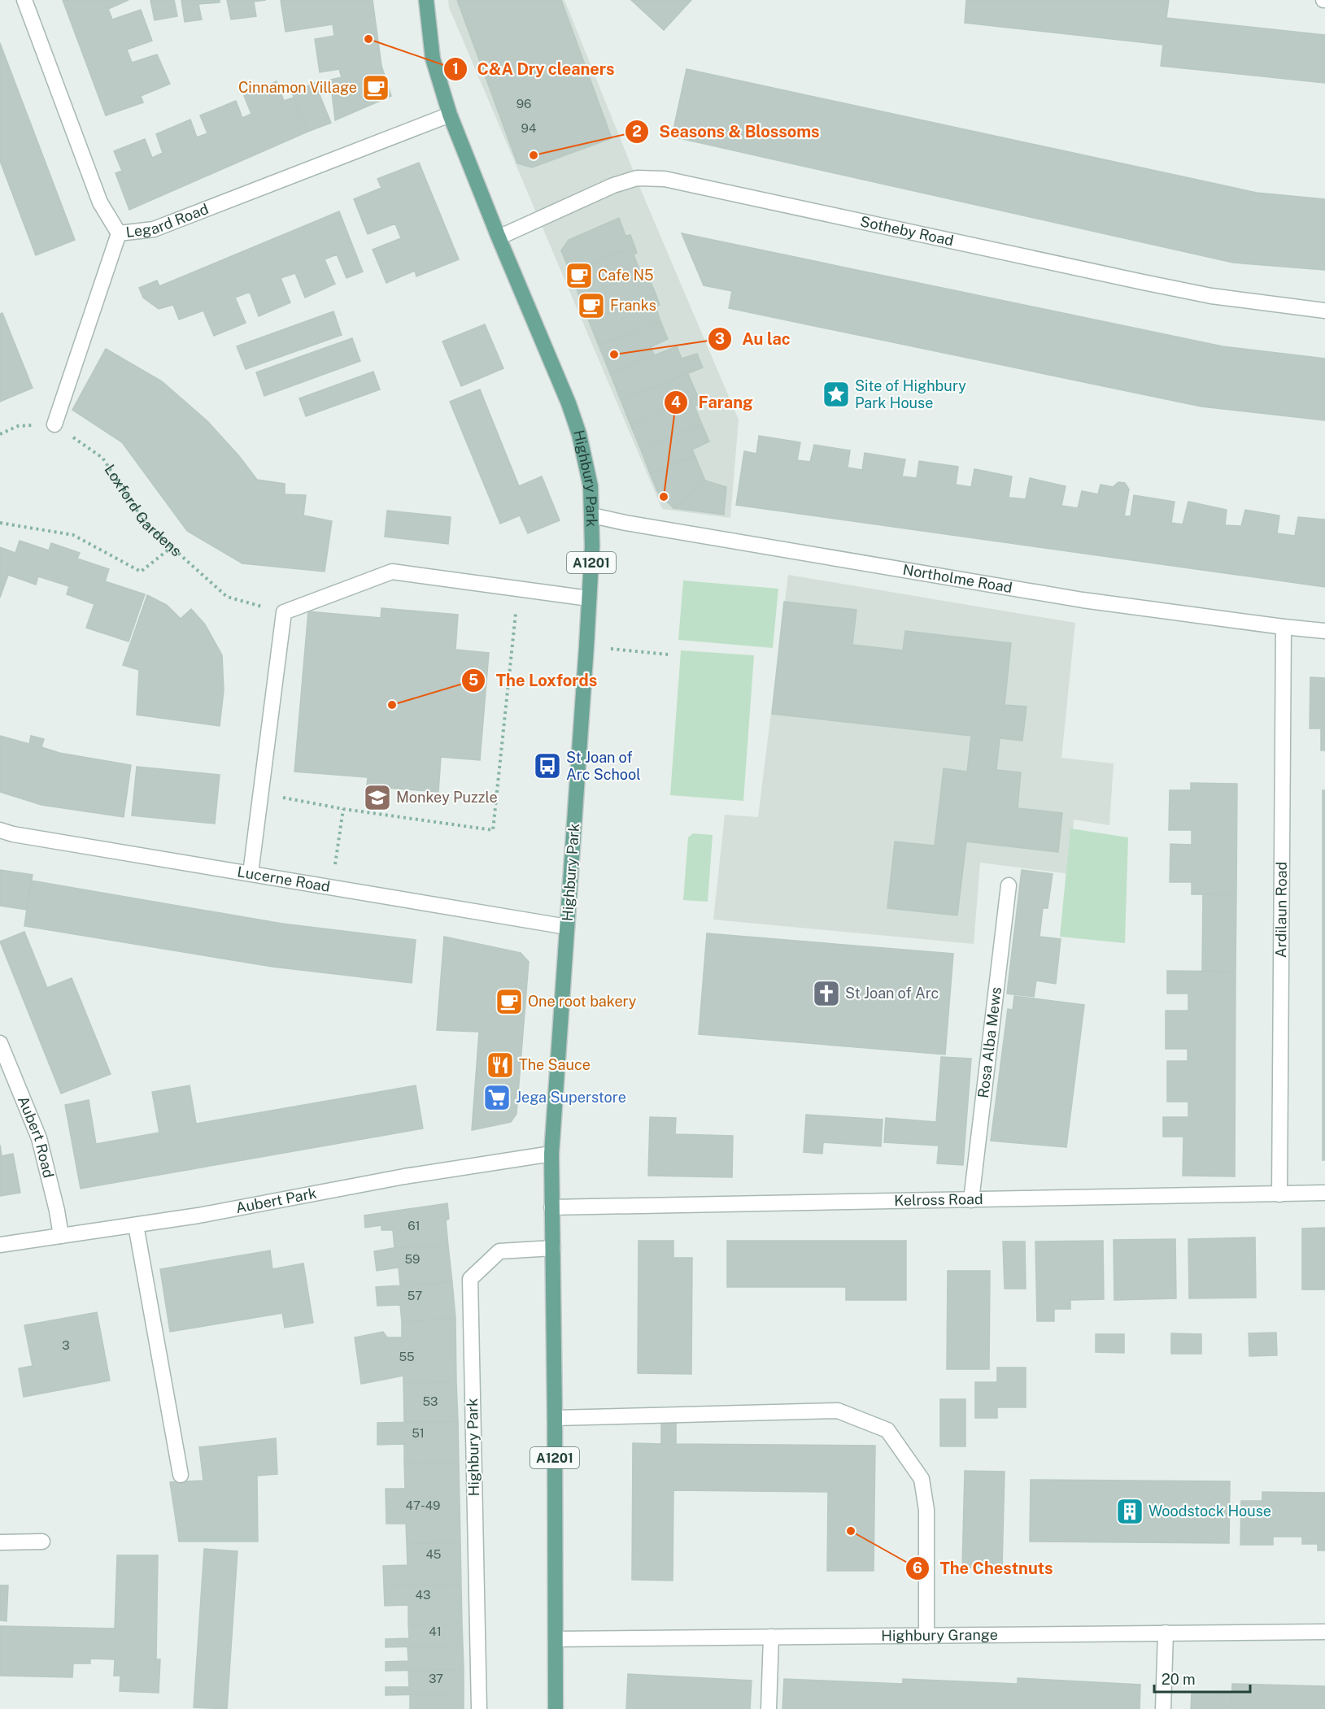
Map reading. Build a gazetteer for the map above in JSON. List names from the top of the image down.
{
  "streets": {
    "main road": ["Highbury Park", "A1201"],
    "street": [
      "Legard Road",
      "Sotheby Road",
      "Northolme Road",
      "Lucerne Road",
      "Ardilaun Road",
      "Rosa Alba Mews",
      "Aubert Road",
      "Kelross Road",
      "Aubert Park",
      "Highbury Grange"
    ],
    "path": ["Loxford Gardens"]
  },
  "crossings": [
    ["Legard Road", "Highbury Park"],
    ["Sotheby Road", "Highbury Park"],
    ["Highbury Park", "Northolme Road"],
    ["Highbury Park", "Lucerne Road"],
    ["Highbury Park", "Kelross Road"],
    ["Highbury Park", "Aubert Park"],
    ["Highbury Park", "Highbury Grange"],
    ["Northolme Road", "Ardilaun Road"],
    ["Ardilaun Road", "Kelross Road"],
    ["Rosa Alba Mews", "Kelross Road"],
    ["Aubert Road", "Aubert Park"]
  ],
  "places": {
    "other": [
      "C&A Dry cleaners",
      "Seasons & Blossoms",
      "Au lac",
      "Farang",
      "The Loxfords",
      "The Chestnuts"
    ],
    "cafe": [
      "Cinnamon Village",
      "Cafe N5",
      "Franks",
      "One root bakery"
    ],
    "place": ["Site of Highbury Park House"],
    "bus stop": ["St Joan of Arc School"],
    "school or university": ["Monkey Puzzle"],
    "church": ["St Joan of Arc"],
    "restaurant": ["The Sauce"],
    "supermarket": ["Jega Superstore"],
    "building": ["Woodstock House"]
  },
  "house_numbers": [
    "96",
    "94",
    "61",
    "59",
    "57",
    "3",
    "55",
    "53",
    "51",
    "47-49",
    "45",
    "43",
    "41",
    "37"
  ],
  "scale_bar": "20 m"
}
